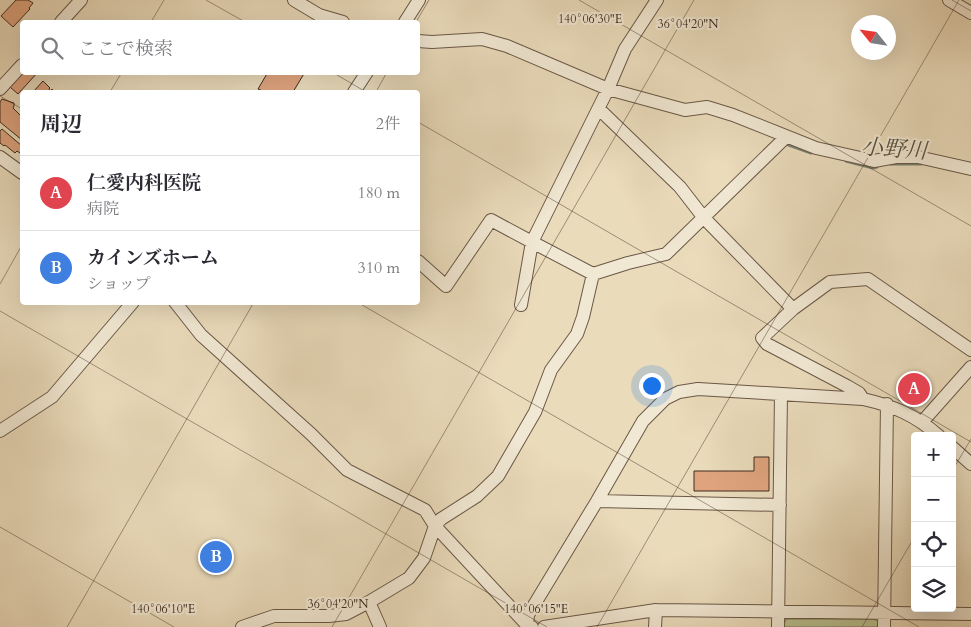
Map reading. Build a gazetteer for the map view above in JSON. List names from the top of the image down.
{
  "water": ["小野川"],
  "north": "top left",
  "page": {
    "search": "ここで検索",
    "heading": ["周辺", "2件"],
    "list": [
      {
        "mark": "A",
        "name": "仁愛内科医院",
        "note": "病院",
        "value": "180 m"
      },
      {
        "mark": "B",
        "name": "カインズホーム",
        "note": "ショップ",
        "value": "310 m"
      }
    ],
    "pins": ["A", "B"],
    "map_buttons": ["+", "−"]
  },
  "coordinates": [
    "140°06'30\"E",
    "36°04'20\"N",
    "140°06'10\"E",
    "140°06'15\"E"
  ]
}
